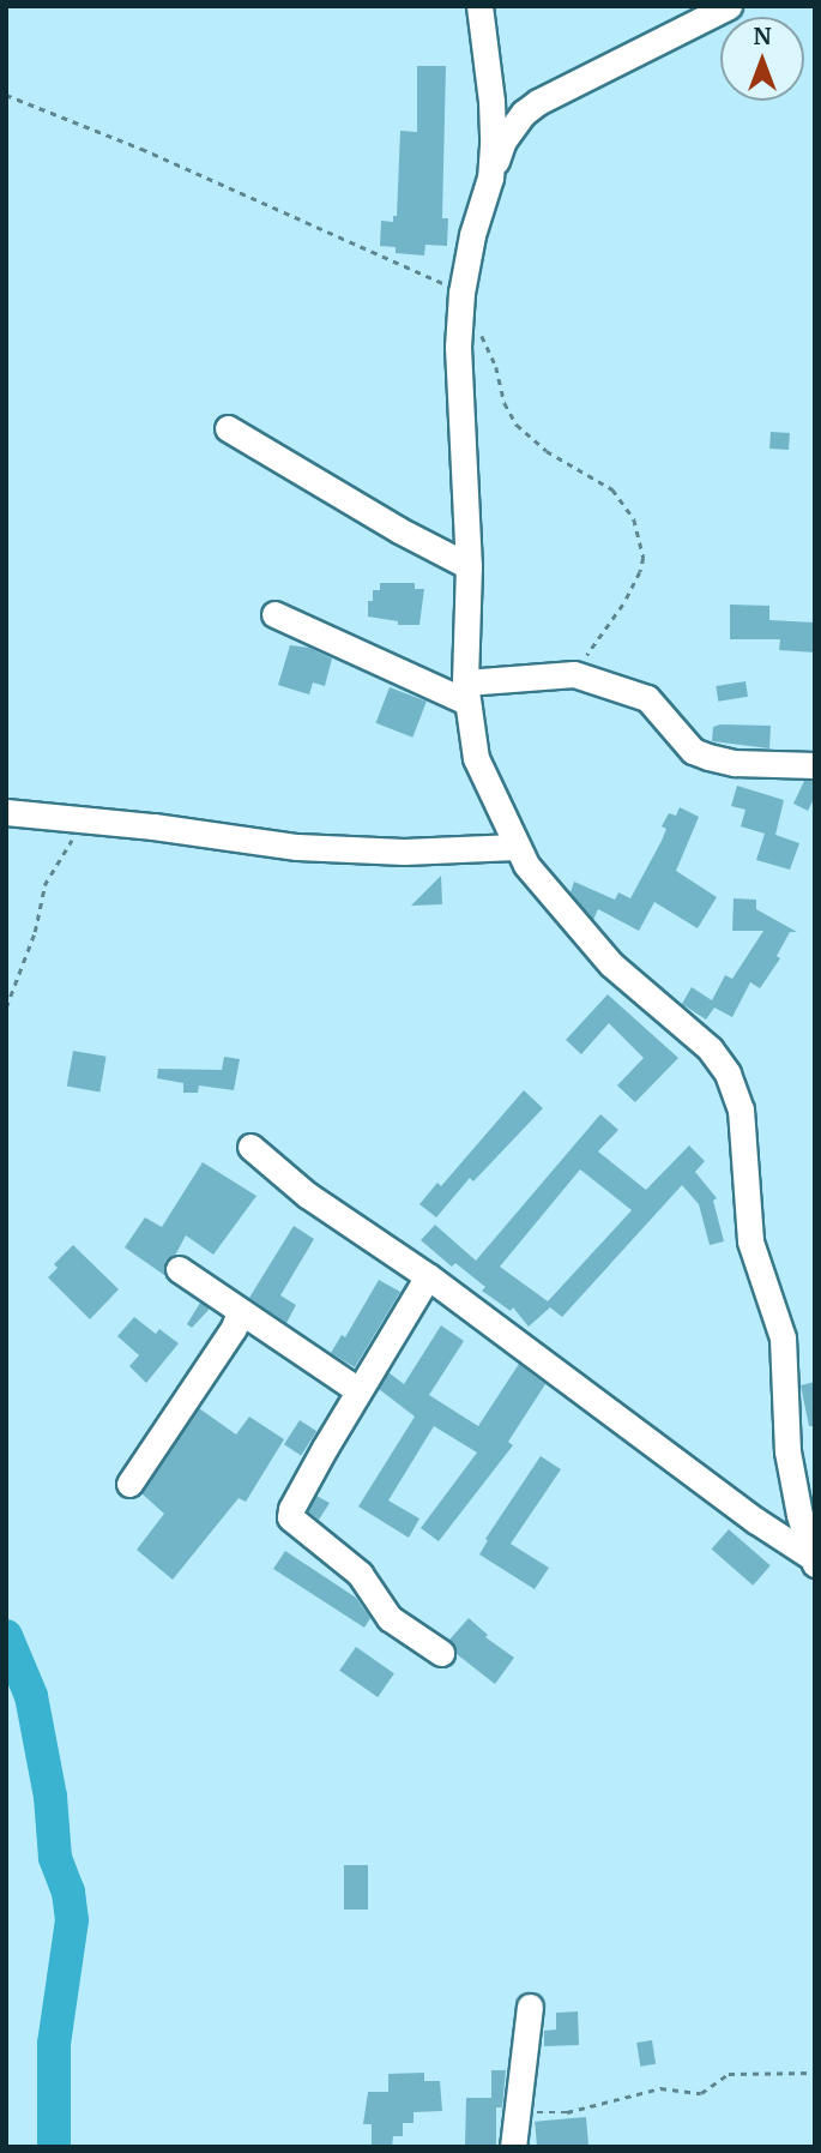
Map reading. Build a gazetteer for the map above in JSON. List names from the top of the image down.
{
  "north": "top"
}
